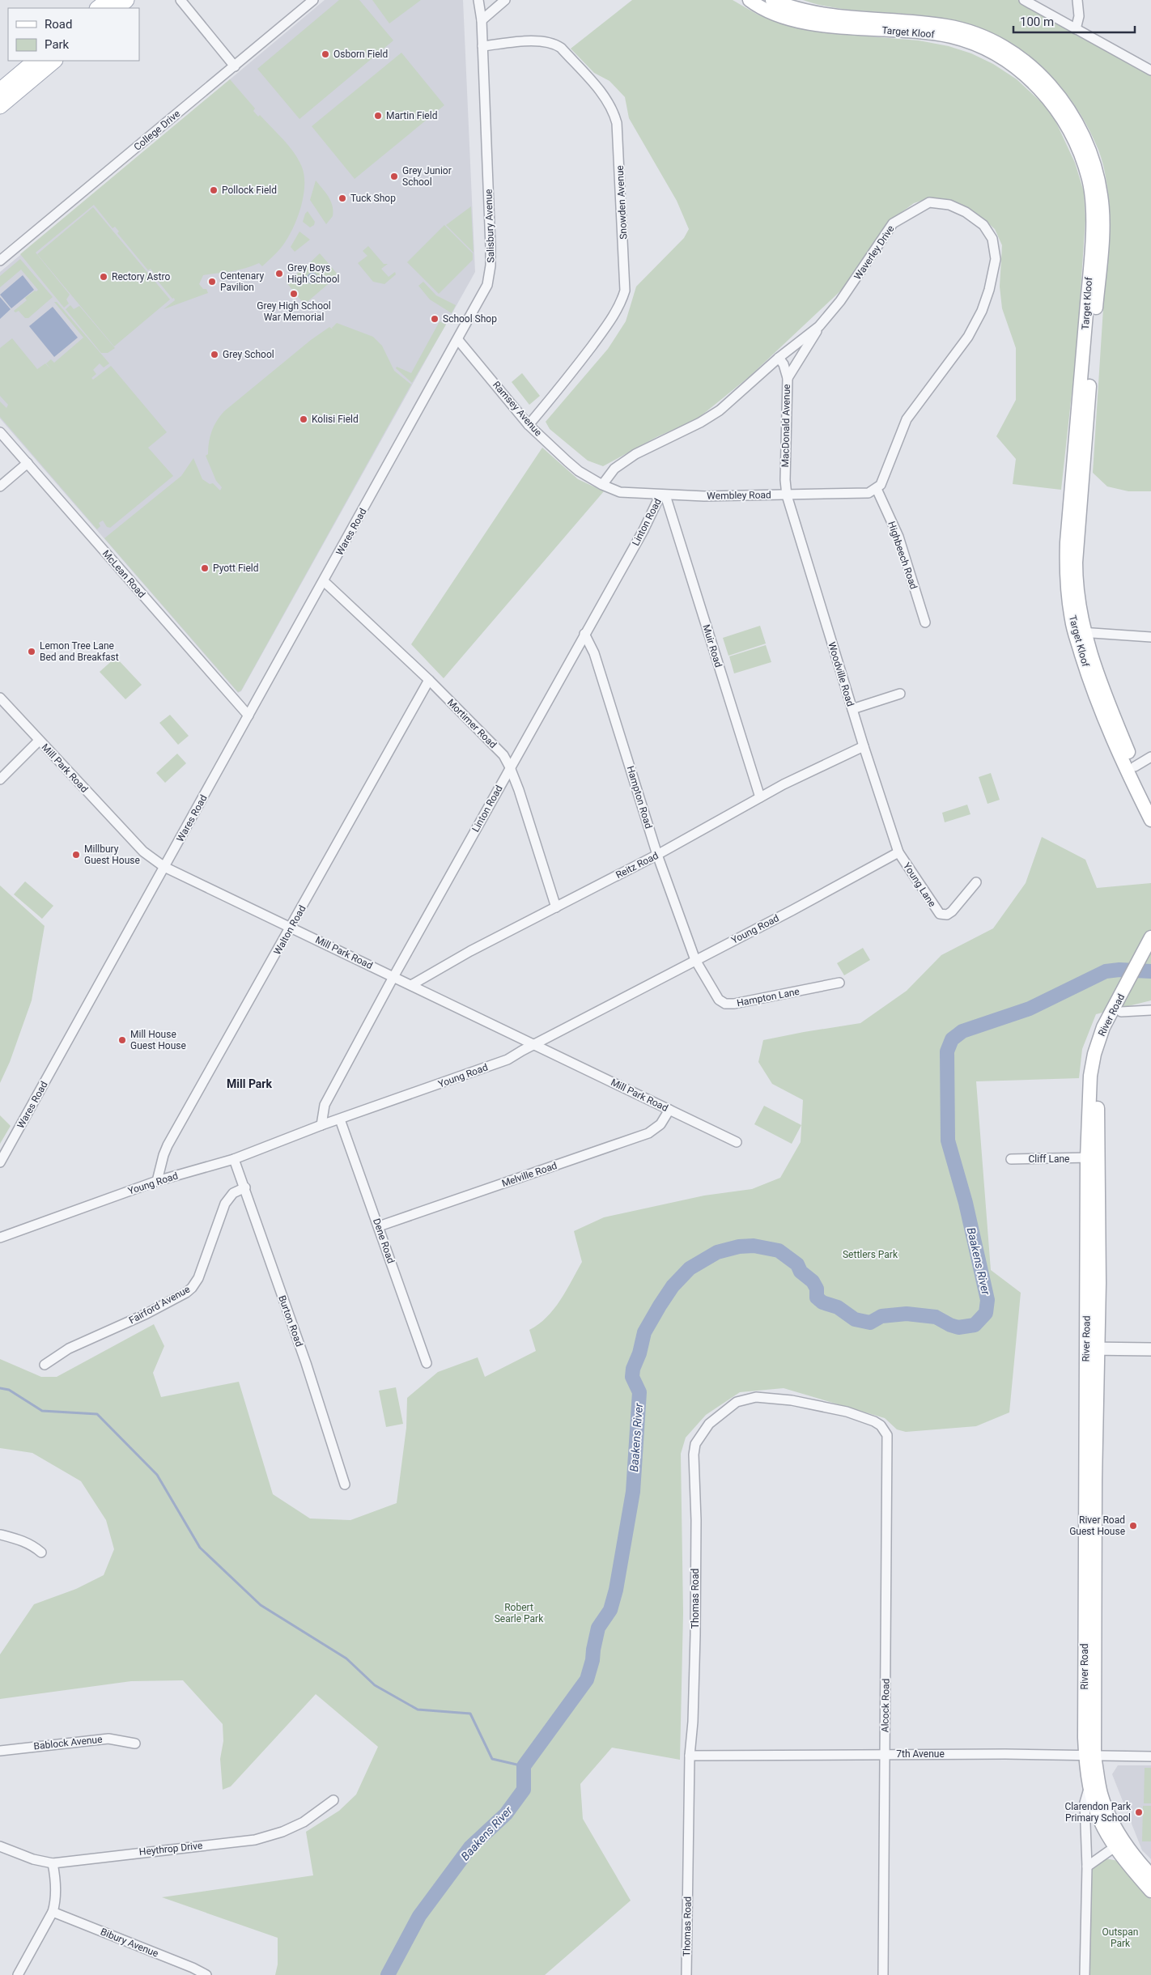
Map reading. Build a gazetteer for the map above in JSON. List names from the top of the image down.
{
  "streets": {
    "main road": ["Target Kloof", "River Road"],
    "street": [
      "College Drive",
      "Snowden Avenue",
      "Salisbury Avenue",
      "Waverley Drive",
      "Ramsey Avenue",
      "MacDonald Avenue",
      "Wembley Road",
      "Linton Road",
      "Wares Road",
      "Highbeech Road",
      "McLean Road",
      "Muir Road",
      "Woodville Road",
      "Mortimer Road",
      "Mill Park Road",
      "Hampton Road",
      "Reitz Road",
      "Young Lane",
      "Young Road",
      "Walton Road",
      "Hampton Lane",
      "Cliff Lane",
      "Melville Road",
      "Dene Road",
      "Fairford Avenue",
      "Burton Road",
      "Thomas Road",
      "Alcock Road",
      "Bablock Avenue",
      "7th Avenue",
      "Heythrop Drive",
      "Bibury Avenue"
    ]
  },
  "crossings": [
    ["Snowden Avenue", "Salisbury Avenue"],
    ["Snowden Avenue", "Ramsey Avenue"],
    ["Salisbury Avenue", "Ramsey Avenue"],
    ["Salisbury Avenue", "Wares Road"],
    ["Waverley Drive", "Ramsey Avenue"],
    ["Waverley Drive", "MacDonald Avenue"],
    ["Waverley Drive", "Wembley Road"],
    ["Waverley Drive", "Highbeech Road"],
    ["Ramsey Avenue", "Wembley Road"],
    ["MacDonald Avenue", "Wembley Road"],
    ["MacDonald Avenue", "Woodville Road"],
    ["Wembley Road", "Linton Road"],
    ["Wembley Road", "Highbeech Road"],
    ["Wembley Road", "Muir Road"],
    ["Wembley Road", "Woodville Road"],
    ["Linton Road", "Muir Road"],
    ["Linton Road", "Mortimer Road"],
    ["Linton Road", "Mill Park Road"],
    ["Linton Road", "Hampton Road"],
    ["Linton Road", "Young Road"],
    ["Wares Road", "McLean Road"],
    ["Wares Road", "Mortimer Road"],
    ["Wares Road", "Mill Park Road"],
    ["Muir Road", "Reitz Road"],
    ["Woodville Road", "Reitz Road"],
    ["Woodville Road", "Young Lane"],
    ["Woodville Road", "Young Road"],
    ["Mortimer Road", "Reitz Road"],
    ["Mortimer Road", "Walton Road"],
    ["Mill Park Road", "Reitz Road"],
    ["Mill Park Road", "Young Road"],
    ["Mill Park Road", "Walton Road"],
    ["Mill Park Road", "Melville Road"],
    ["Hampton Road", "Reitz Road"],
    ["Hampton Road", "Young Road"],
    ["Hampton Road", "Hampton Lane"],
    ["Young Lane", "Young Road"],
    ["Young Road", "Walton Road"],
    ["Young Road", "Hampton Lane"],
    ["Young Road", "Dene Road"],
    ["Young Road", "Burton Road"],
    ["River Road", "Cliff Lane"],
    ["River Road", "7th Avenue"],
    ["Melville Road", "Dene Road"],
    ["Fairford Avenue", "Burton Road"],
    ["Thomas Road", "Alcock Road"],
    ["Thomas Road", "7th Avenue"],
    ["Alcock Road", "7th Avenue"]
  ],
  "districts": ["Mill Park"],
  "water": ["Baakens River"],
  "parks": ["Settlers Park", "Robert Searle Park", "Outspan Park"],
  "places": [
    "Osborn Field",
    "Martin Field",
    "Grey Junior School",
    "Pollock Field",
    "Tuck Shop",
    "Grey Boys High School",
    "Rectory Astro",
    "Centenary Pavilion",
    "Grey High School War Memorial",
    "School Shop",
    "Grey School",
    "Kolisi Field",
    "Pyott Field",
    "Lemon Tree Lane Bed and Breakfast",
    "Millbury Guest House",
    "Mill House Guest House",
    "River Road Guest House",
    "Clarendon Park Primary School"
  ],
  "legend": ["Road", "Park"],
  "scale_bar": "100 m"
}
